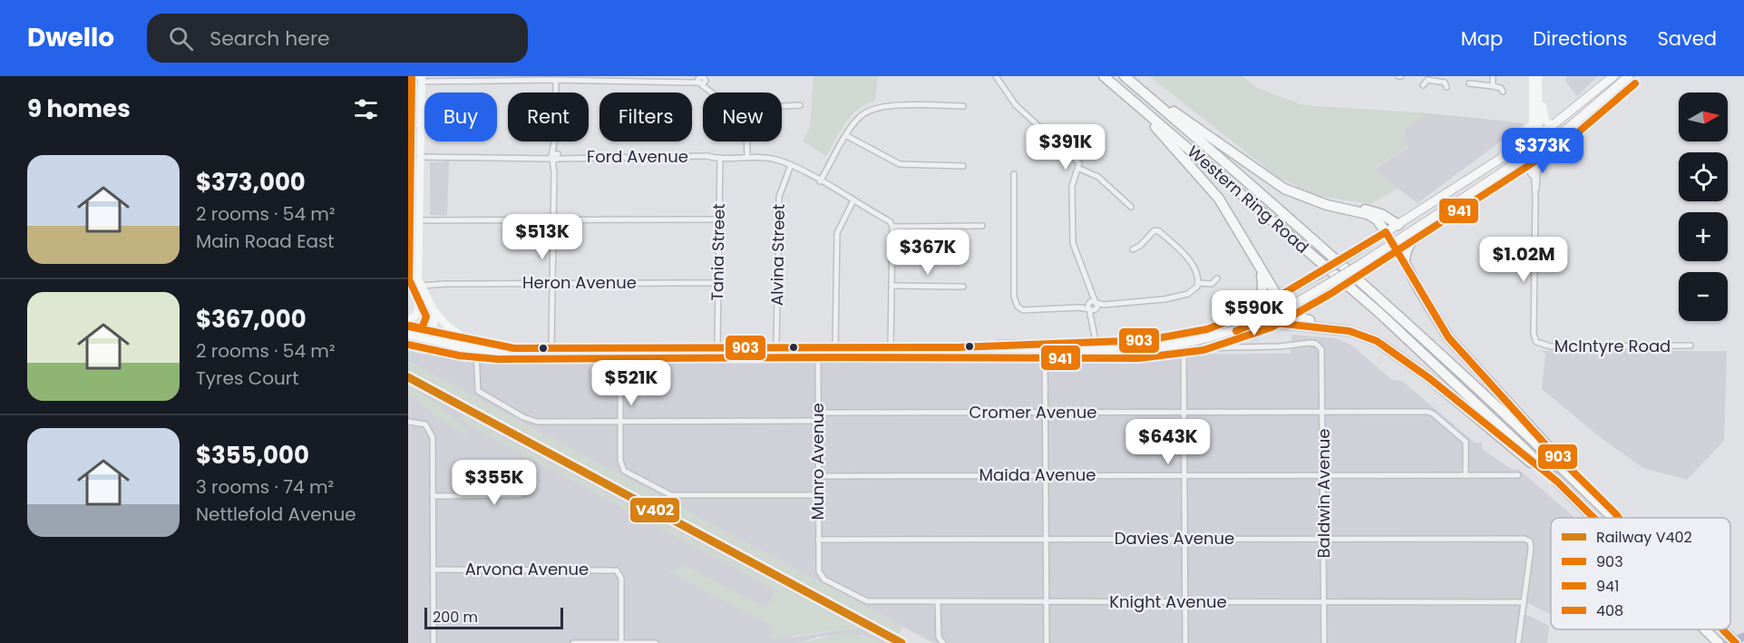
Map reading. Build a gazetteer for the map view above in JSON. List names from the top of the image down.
{
  "streets": {
    "highway": ["Western Ring Road"],
    "street": [
      "Ford Avenue",
      "Tania Street",
      "Alvina Street",
      "Heron Avenue",
      "McIntyre Road",
      "Cromer Avenue",
      "Munro Avenue",
      "Maida Avenue",
      "Baldwin Avenue",
      "Davies Avenue",
      "Arvona Avenue",
      "Knight Avenue"
    ]
  },
  "crossings": [
    ["Ford Avenue", "Tania Street"],
    ["Ford Avenue", "Alvina Street"],
    ["Tania Street", "Heron Avenue"],
    ["Cromer Avenue", "Munro Avenue"],
    ["Cromer Avenue", "Maida Avenue"],
    ["Cromer Avenue", "Baldwin Avenue"],
    ["Munro Avenue", "Maida Avenue"],
    ["Munro Avenue", "Davies Avenue"],
    ["Munro Avenue", "Knight Avenue"],
    ["Maida Avenue", "Baldwin Avenue"],
    ["Baldwin Avenue", "Davies Avenue"],
    ["Baldwin Avenue", "Knight Avenue"],
    ["Davies Avenue", "Knight Avenue"]
  ],
  "lines": [
    "transit line 408",
    "transit line 941",
    "transit line 903",
    "rail line V402"
  ],
  "legend": [
    "Railway V402",
    "903",
    "941",
    "408"
  ],
  "scale_bar": "200 m",
  "north": "right",
  "page": {
    "header": "Dwello",
    "search": "Search here",
    "nav": ["Map", "Directions", "Saved"],
    "heading": "9 homes",
    "map_buttons": ["+", "−"],
    "chip": [
      "Buy",
      "Rent",
      "Filters",
      "New"
    ],
    "price": [
      "$391K",
      "$373K",
      "$513K",
      "$367K",
      "$1.02M",
      "$590K",
      "$521K",
      "$643K",
      "$355K"
    ],
    "list": [
      {
        "name": "$373,000",
        "note": "2 rooms · 54 m² · Main Road East"
      },
      {
        "name": "$367,000",
        "note": "2 rooms · 54 m² · Tyres Court"
      },
      {
        "name": "$355,000",
        "note": "3 rooms · 74 m² · Nettlefold Avenue"
      }
    ],
    "scale": "200 m"
  }
}
